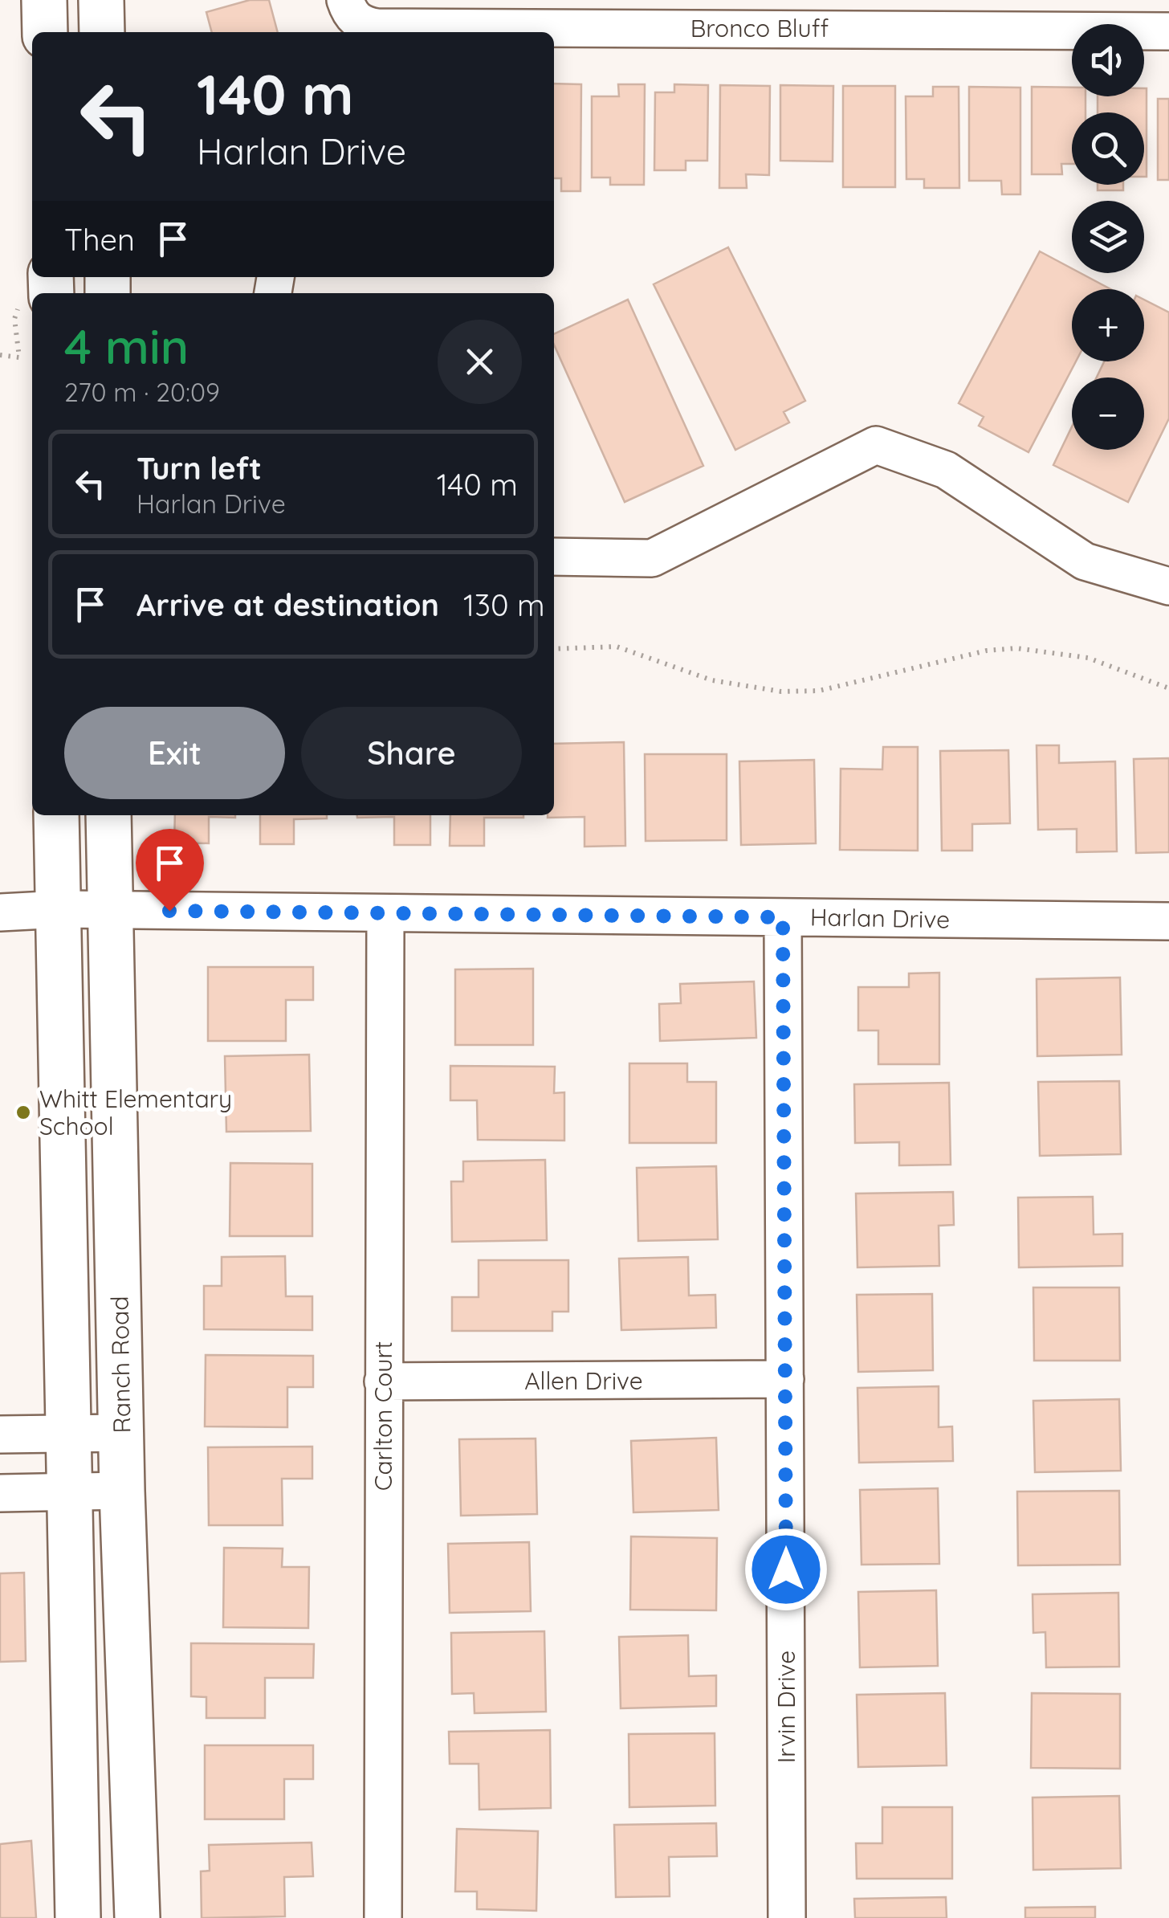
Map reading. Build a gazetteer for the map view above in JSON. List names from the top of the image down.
{
  "streets": {
    "main road": ["Ranch Road"],
    "street": [
      "Bronco Bluff",
      "Harlan Drive",
      "Allen Drive",
      "Carlton Court",
      "Irvin Drive"
    ]
  },
  "crossings": [
    ["Harlan Drive", "Ranch Road"],
    ["Harlan Drive", "Carlton Court"],
    ["Harlan Drive", "Irvin Drive"],
    ["Allen Drive", "Carlton Court"],
    ["Allen Drive", "Irvin Drive"]
  ],
  "places": ["Whitt Elementary School"],
  "page": {
    "map_buttons": ["+", "−"],
    "turn": ["140 m", "Harlan Drive"],
    "then": "Then",
    "heading": ["4 min", "270 m · 20:09"],
    "list": [
      {
        "name": "Turn left",
        "note": "Harlan Drive",
        "value": "140 m"
      },
      {
        "name": "Arrive at destination",
        "value": "130 m"
      }
    ],
    "buttons": ["Exit", "Share"]
  }
}
